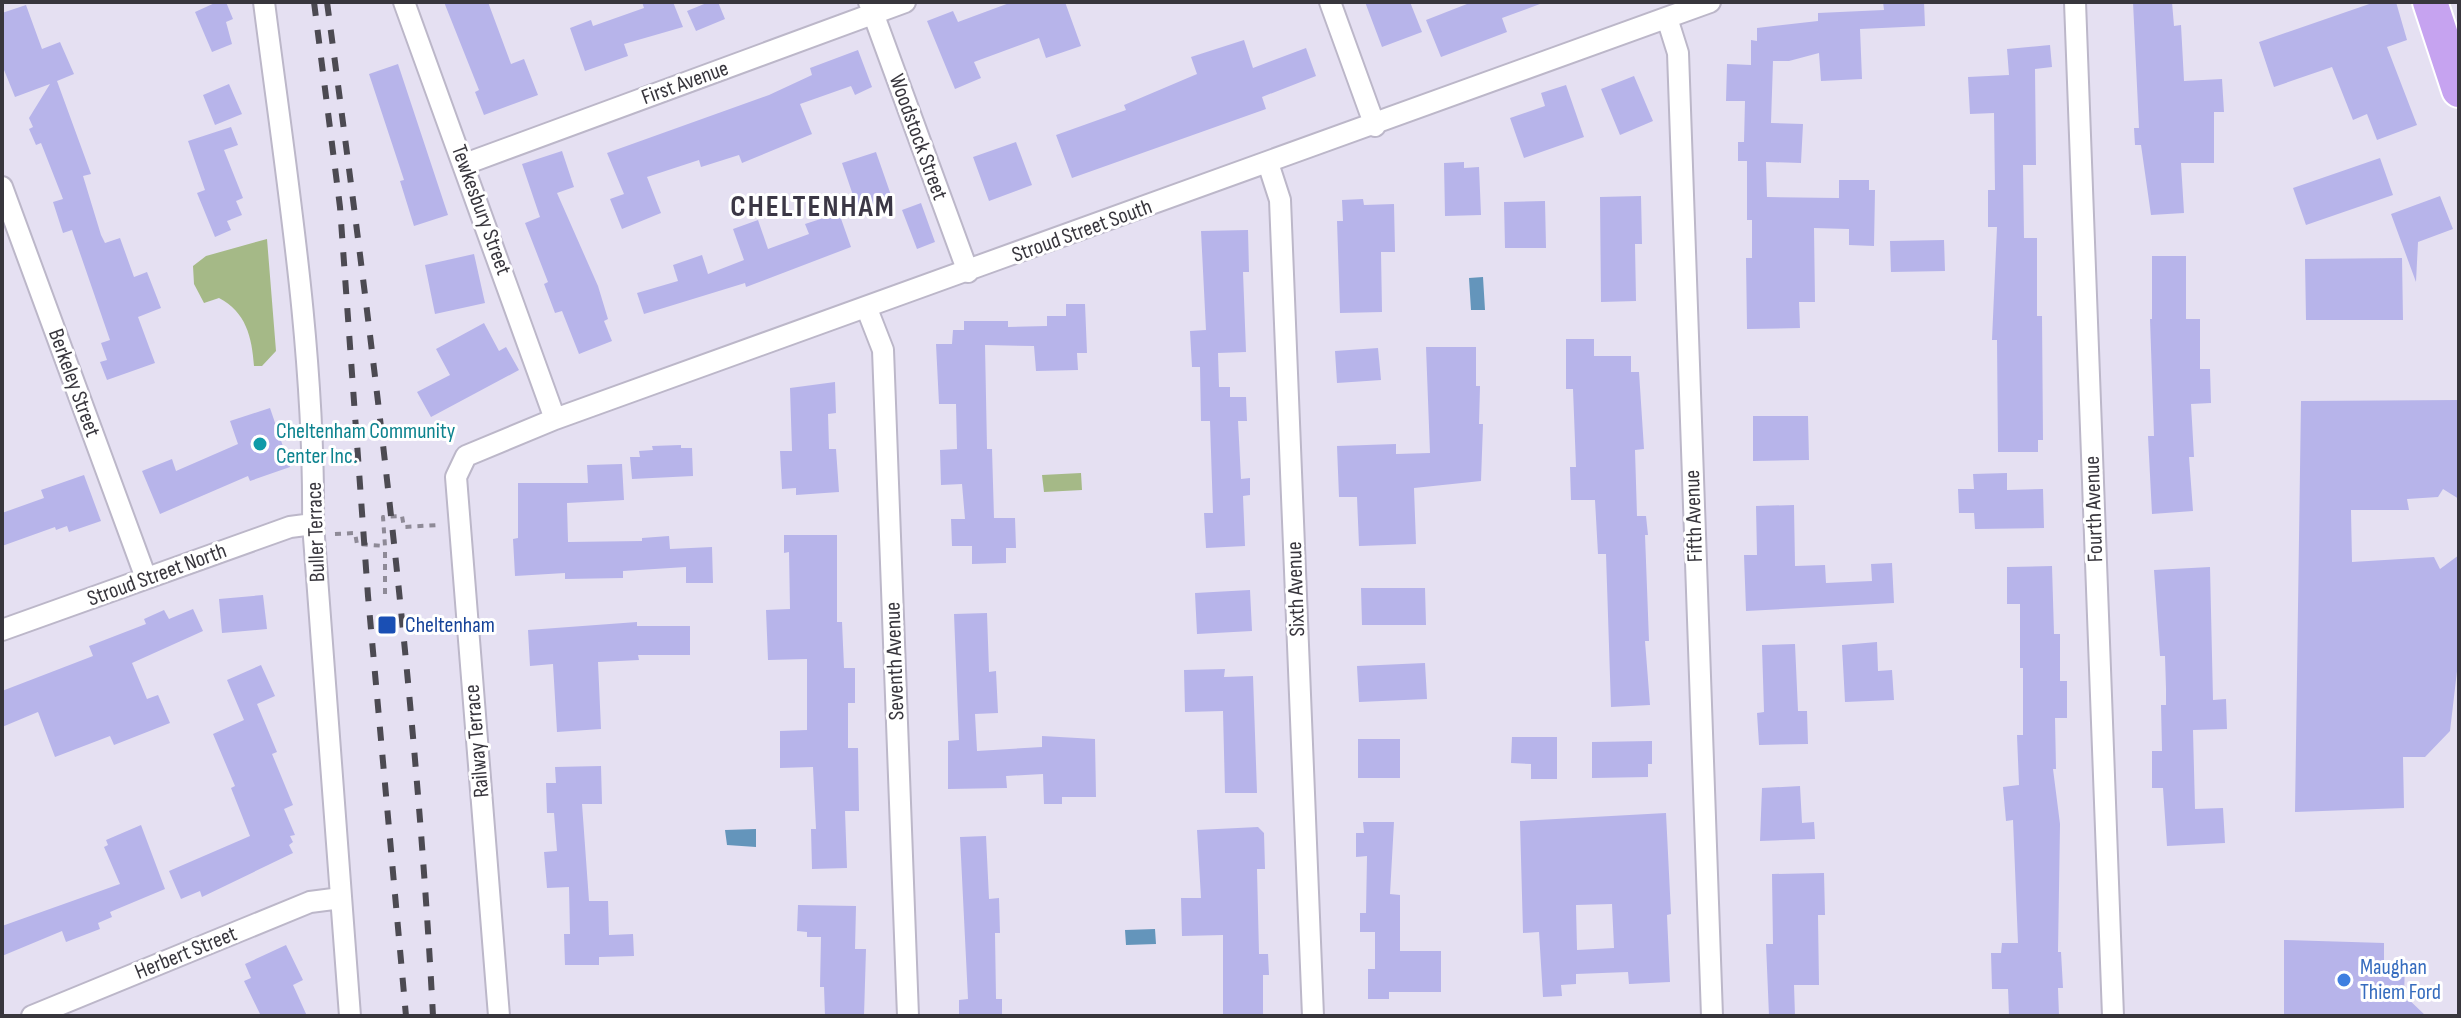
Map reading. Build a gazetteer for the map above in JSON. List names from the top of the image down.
{
  "streets": {
    "street": [
      "First Avenue",
      "Woodstock Street",
      "Tewkesbury Street",
      "Stroud Street South",
      "Berkeley Street",
      "Fourth Avenue",
      "Fifth Avenue",
      "Buller Terrace",
      "Stroud Street North",
      "Sixth Avenue",
      "Seventh Avenue",
      "Railway Terrace",
      "Herbert Street"
    ]
  },
  "crossings": [
    ["First Avenue", "Woodstock Street"],
    ["First Avenue", "Tewkesbury Street"],
    ["Woodstock Street", "Stroud Street South"],
    ["Tewkesbury Street", "Stroud Street South"],
    ["Stroud Street South", "Fifth Avenue"],
    ["Stroud Street South", "Sixth Avenue"],
    ["Stroud Street South", "Seventh Avenue"],
    ["Stroud Street South", "Railway Terrace"],
    ["Berkeley Street", "Stroud Street North"],
    ["Buller Terrace", "Stroud Street North"],
    ["Buller Terrace", "Herbert Street"]
  ],
  "districts": ["CHELTENHAM"],
  "places": {
    "other": ["Cheltenham Community Center Inc.", "Maughan Thiem Ford"],
    "transit": ["Cheltenham"]
  }
}
